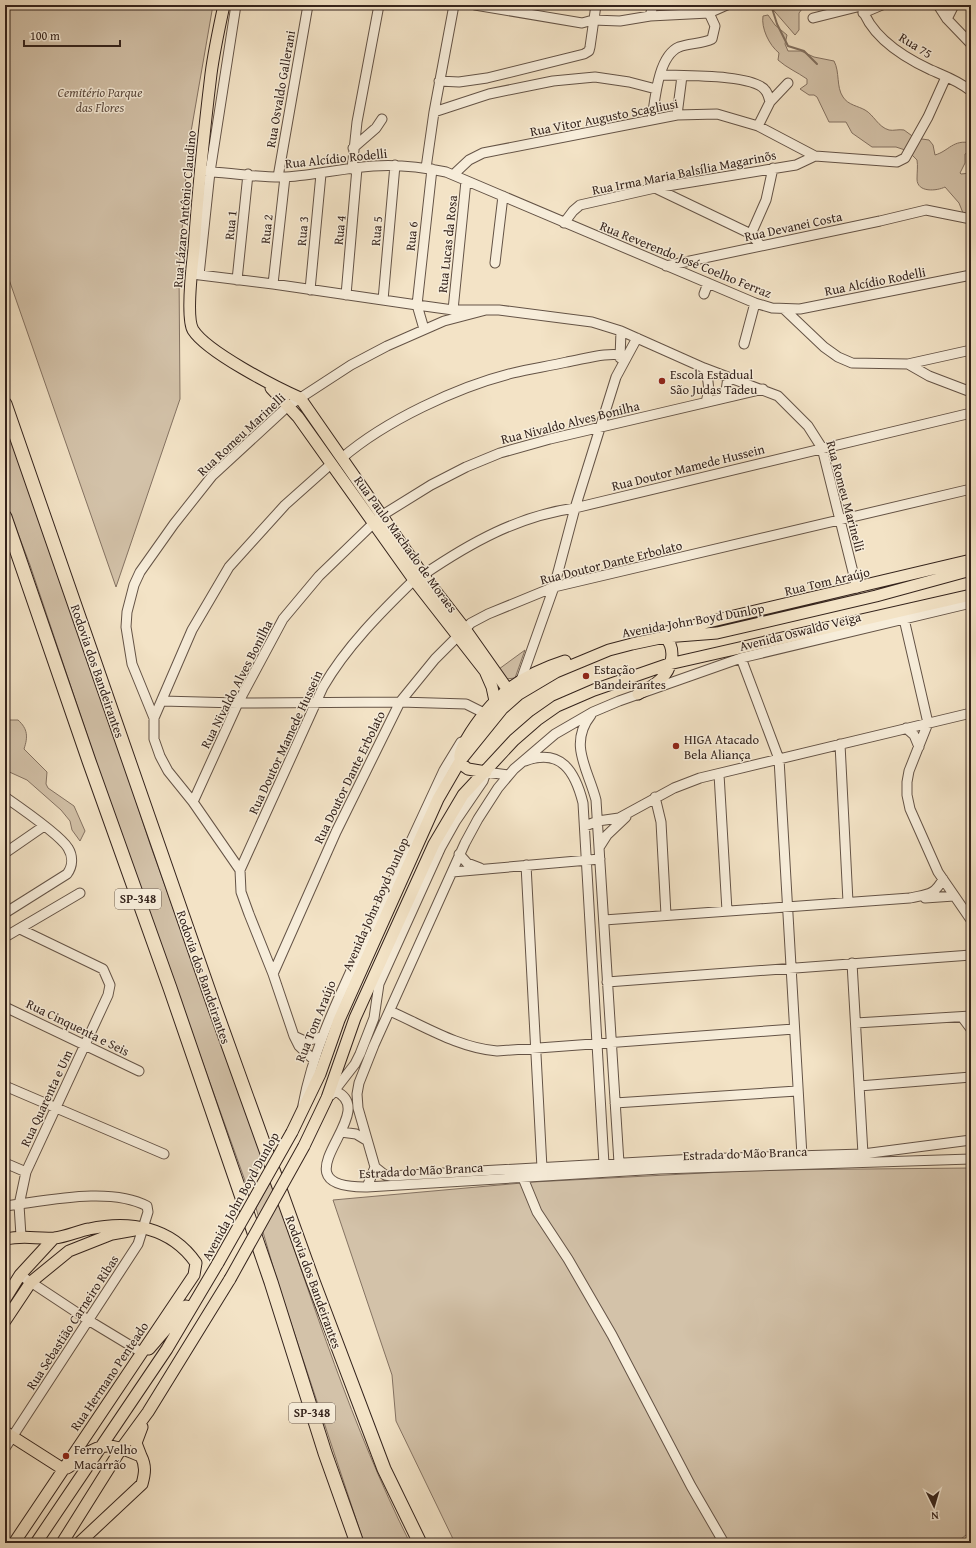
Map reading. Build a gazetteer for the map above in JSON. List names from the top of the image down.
{
  "streets": {
    "highway": ["Rodovia dos Bandeirantes", "SP-348"],
    "main road": [
      "Rua Lázaro Antônio Claudino",
      "Rua Paulo Machado de Moraes",
      "Rua Tom Araújo",
      "Avenida John Boyd Dunlop",
      "Rua Hermano Penteado"
    ],
    "street": [
      "Rua 75",
      "Rua Osvaldo Gallerani",
      "Rua Vitor Augusto Scagliusi",
      "Rua Alcídio Rodelli",
      "Rua Irma Maria Balsília Magarinõs",
      "Rua 1",
      "Rua Devanei Costa",
      "Rua 2",
      "Rua 4",
      "Rua 3",
      "Rua 5",
      "Rua 6",
      "Rua Lucas da Rosa",
      "Rua Reverendo José Coelho Ferraz",
      "Rua Nivaldo Alves Bonilha",
      "Rua Romeu Marinelli",
      "Rua Doutor Mamede Hussein",
      "Rua Doutor Dante Erbolato",
      "Avenida Oswaldo Veiga",
      "Rua Cinquenta e Seis",
      "Rua Quarenta e Um",
      "Estrada do Mão Branca",
      "Rua Sebastião Carneiro Ribas"
    ]
  },
  "crossings": [
    ["Rua 75", "Rua Vitor Augusto Scagliusi"],
    ["Rua Osvaldo Gallerani", "Rua Alcídio Rodelli"],
    ["Rua Osvaldo Gallerani", "Rua 2"],
    ["Rua Vitor Augusto Scagliusi", "Rua Irma Maria Balsília Magarinõs"],
    ["Rua Vitor Augusto Scagliusi", "Rua Reverendo José Coelho Ferraz"],
    ["Rua Alcídio Rodelli", "Rua Lázaro Antônio Claudino"],
    ["Rua Alcídio Rodelli", "Rua 1"],
    ["Rua Alcídio Rodelli", "Rua 2"],
    ["Rua Alcídio Rodelli", "Rua 4"],
    ["Rua Alcídio Rodelli", "Rua 3"],
    ["Rua Alcídio Rodelli", "Rua 5"],
    ["Rua Alcídio Rodelli", "Rua 6"],
    ["Rua Alcídio Rodelli", "Rua Reverendo José Coelho Ferraz"],
    ["Rua Irma Maria Balsília Magarinõs", "Rua Reverendo José Coelho Ferraz"],
    ["Rua Lázaro Antônio Claudino", "Rua Romeu Marinelli"],
    ["Rua Lázaro Antônio Claudino", "Rua Paulo Machado de Moraes"],
    ["Rua 1", "Rua Romeu Marinelli"],
    ["Rua Devanei Costa", "Rua Reverendo José Coelho Ferraz"],
    ["Rua 2", "Rua Romeu Marinelli"],
    ["Rua 4", "Rua Romeu Marinelli"],
    ["Rua 3", "Rua Romeu Marinelli"],
    ["Rua 5", "Rua Romeu Marinelli"],
    ["Rua 6", "Rua Reverendo José Coelho Ferraz"],
    ["Rua 6", "Rua Romeu Marinelli"],
    ["Rua Lucas da Rosa", "Rua Reverendo José Coelho Ferraz"],
    ["Rua Lucas da Rosa", "Rua Romeu Marinelli"],
    ["Rua Nivaldo Alves Bonilha", "Rua Romeu Marinelli"],
    ["Rua Nivaldo Alves Bonilha", "Rua Paulo Machado de Moraes"],
    ["Rua Romeu Marinelli", "Rua Doutor Mamede Hussein"],
    ["Rua Romeu Marinelli", "Rua Paulo Machado de Moraes"],
    ["Rua Romeu Marinelli", "Rua Doutor Dante Erbolato"],
    ["Rua Romeu Marinelli", "Rua Tom Araújo"],
    ["Rua Doutor Mamede Hussein", "Rua Paulo Machado de Moraes"],
    ["Rua Paulo Machado de Moraes", "Rua Doutor Dante Erbolato"],
    ["Rua Paulo Machado de Moraes", "Rua Tom Araújo"],
    ["Rua Tom Araújo", "Avenida John Boyd Dunlop"],
    ["Avenida Oswaldo Veiga", "Estrada do Mão Branca"],
    ["Rua Cinquenta e Seis", "Rua Quarenta e Um"],
    ["Rua Quarenta e Um", "Rua Sebastião Carneiro Ribas"],
    ["Rua Sebastião Carneiro Ribas", "Rua Hermano Penteado"]
  ],
  "parks": ["Cemitério Parque das Flores"],
  "places": [
    "Escola Estadual São Judas Tadeu",
    "Estação Bandeirantes",
    "HIGA Atacado Bela Aliança",
    "Ferro Velho Macarrão"
  ],
  "scale_bar": "100 m",
  "north": "bottom"
}
